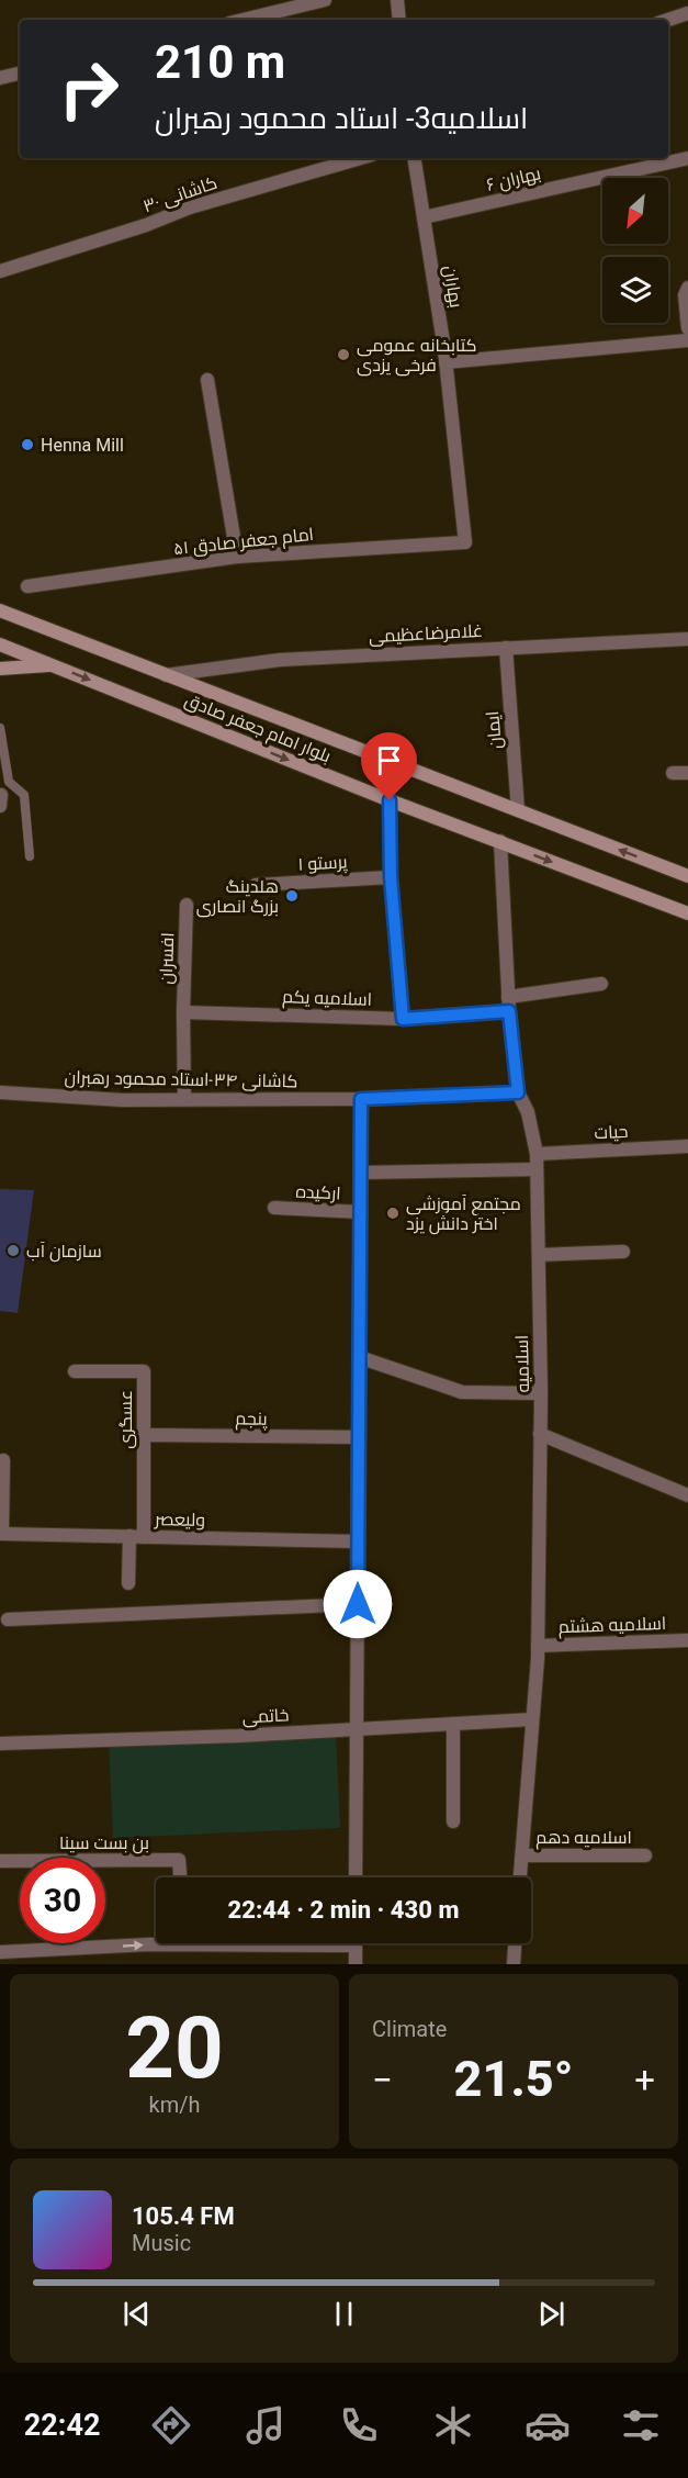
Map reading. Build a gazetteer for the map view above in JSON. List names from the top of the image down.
{
  "streets": {
    "main road": ["بلوار امام جعفر صادق"],
    "street": [
      "بهاران ۶",
      "کاشانی ۳۰",
      "بهاران",
      "امام جعفر صادق ۵۱",
      "غلامرضاعظیمی",
      "ایمان",
      "پرستو ۱",
      "افسران",
      "اسلامیه یکم",
      "کاشانی ۳۴-استاد محمود رهبران",
      "حیات",
      "ارکیده",
      "اسلامیه",
      "پنجم",
      "عسگری",
      "ولیعصر",
      "اسلامیه هشتم",
      "خاتمی",
      "اسلامیه دهم",
      "بن بست سینا"
    ]
  },
  "crossings": [
    ["بهاران ۶", "بهاران"],
    ["بهاران", "امام جعفر صادق ۵۱"],
    ["غلامرضاعظیمی", "بلوار امام جعفر صادق"],
    ["غلامرضاعظیمی", "ایمان"],
    ["بلوار امام جعفر صادق", "ایمان"],
    ["بلوار امام جعفر صادق", "اسلامیه"],
    ["افسران", "اسلامیه یکم"],
    ["افسران", "کاشانی ۳۴-استاد محمود رهبران"],
    ["اسلامیه یکم", "اسلامیه"],
    ["کاشانی ۳۴-استاد محمود رهبران", "اسلامیه"],
    ["حیات", "اسلامیه"],
    ["اسلامیه", "اسلامیه هشتم"],
    ["اسلامیه", "خاتمی"],
    ["اسلامیه", "اسلامیه دهم"],
    ["پنجم", "عسگری"],
    ["عسگری", "ولیعصر"]
  ],
  "places": [
    "کتابخانه عمومی فرخی یزدی",
    "Henna Mill",
    "هلدینگ بزرگ انصاری",
    "مجتمع آموزشی اختر دانش یزد",
    "سازمان آب"
  ],
  "north": "bottom left",
  "page": {
    "turn": ["210 m", "اسلامیه3- استاد محمود رهبران"],
    "limit": "30",
    "trip": "22:44 · 2 min · 430 m",
    "tile": [
      ["20", "km/h"],
      "Climate"
    ],
    "heat": ["−", "21.5°", "+"],
    "song": ["105.4 FM", "Music"],
    "tabs": "22:42"
  }
}
